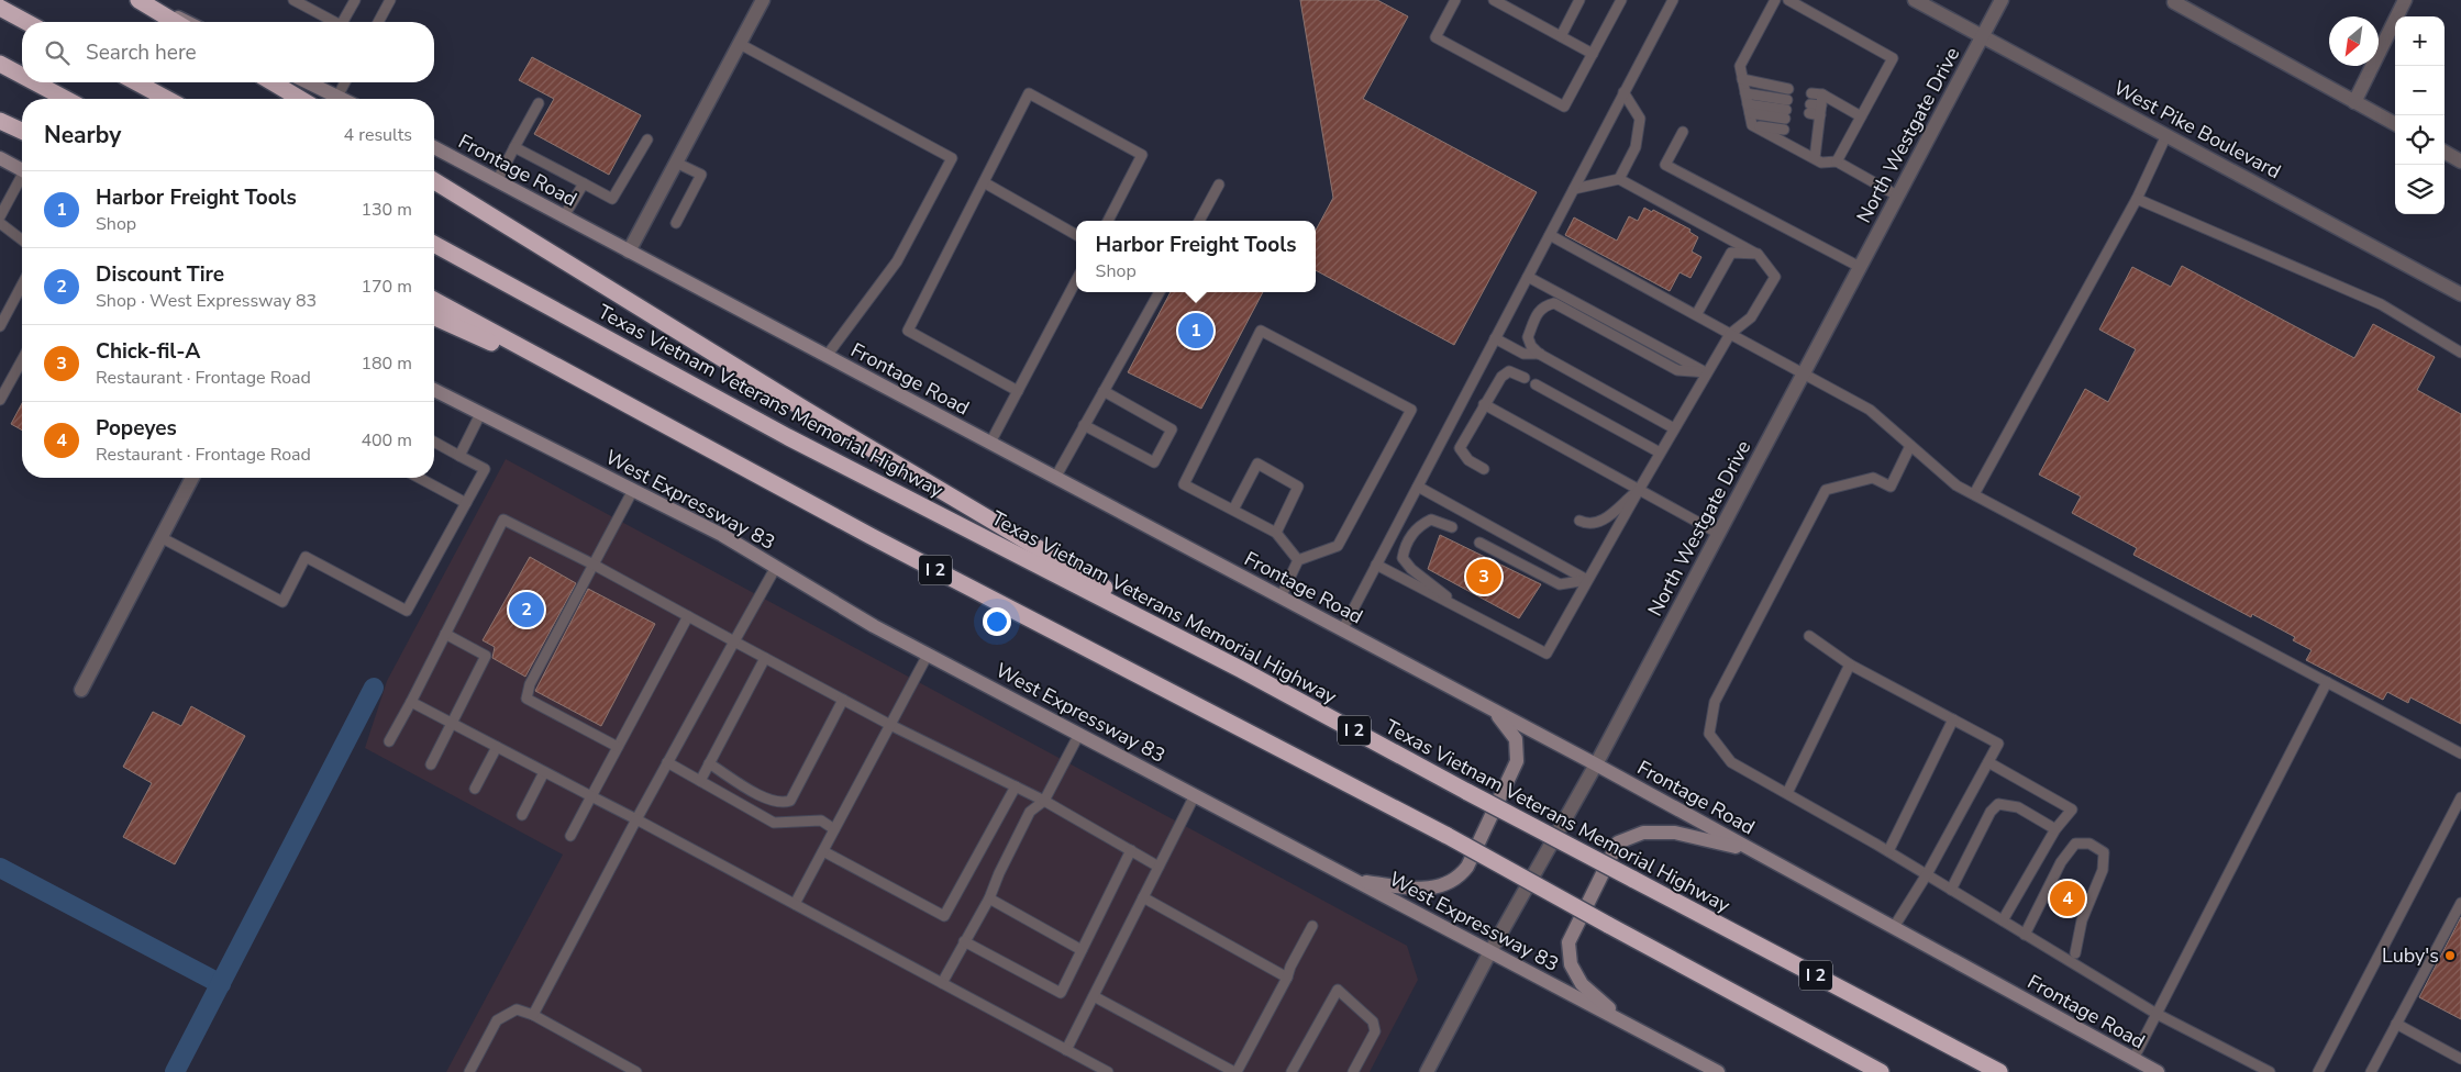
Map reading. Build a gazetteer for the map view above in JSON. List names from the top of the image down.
{
  "streets": {
    "highway": ["Texas Vietnam Veterans Memorial Highway", "I 2"],
    "main road": ["Frontage Road", "West Expressway 83"],
    "street": ["West Pike Boulevard", "North Westgate Drive"]
  },
  "crossings": [
    ["West Pike Boulevard", "North Westgate Drive"],
    ["North Westgate Drive", "Frontage Road"],
    ["North Westgate Drive", "West Expressway 83"]
  ],
  "places": ["Luby's"],
  "north": "bottom left",
  "page": {
    "map_buttons": ["+", "−"],
    "search": "Search here",
    "heading": ["Nearby", "4 results"],
    "list": [
      {
        "mark": "1",
        "name": "Harbor Freight Tools",
        "note": "Shop",
        "value": "130 m"
      },
      {
        "mark": "2",
        "name": "Discount Tire",
        "note": "Shop · West Expressway 83",
        "value": "170 m"
      },
      {
        "mark": "3",
        "name": "Chick-fil-A",
        "note": "Restaurant · Frontage Road",
        "value": "180 m"
      },
      {
        "mark": "4",
        "name": "Popeyes",
        "note": "Restaurant · Frontage Road",
        "value": "400 m"
      }
    ],
    "popup": ["Harbor Freight Tools", "Shop"],
    "pins": [
      "1",
      "3",
      "2",
      "4"
    ]
  }
}
